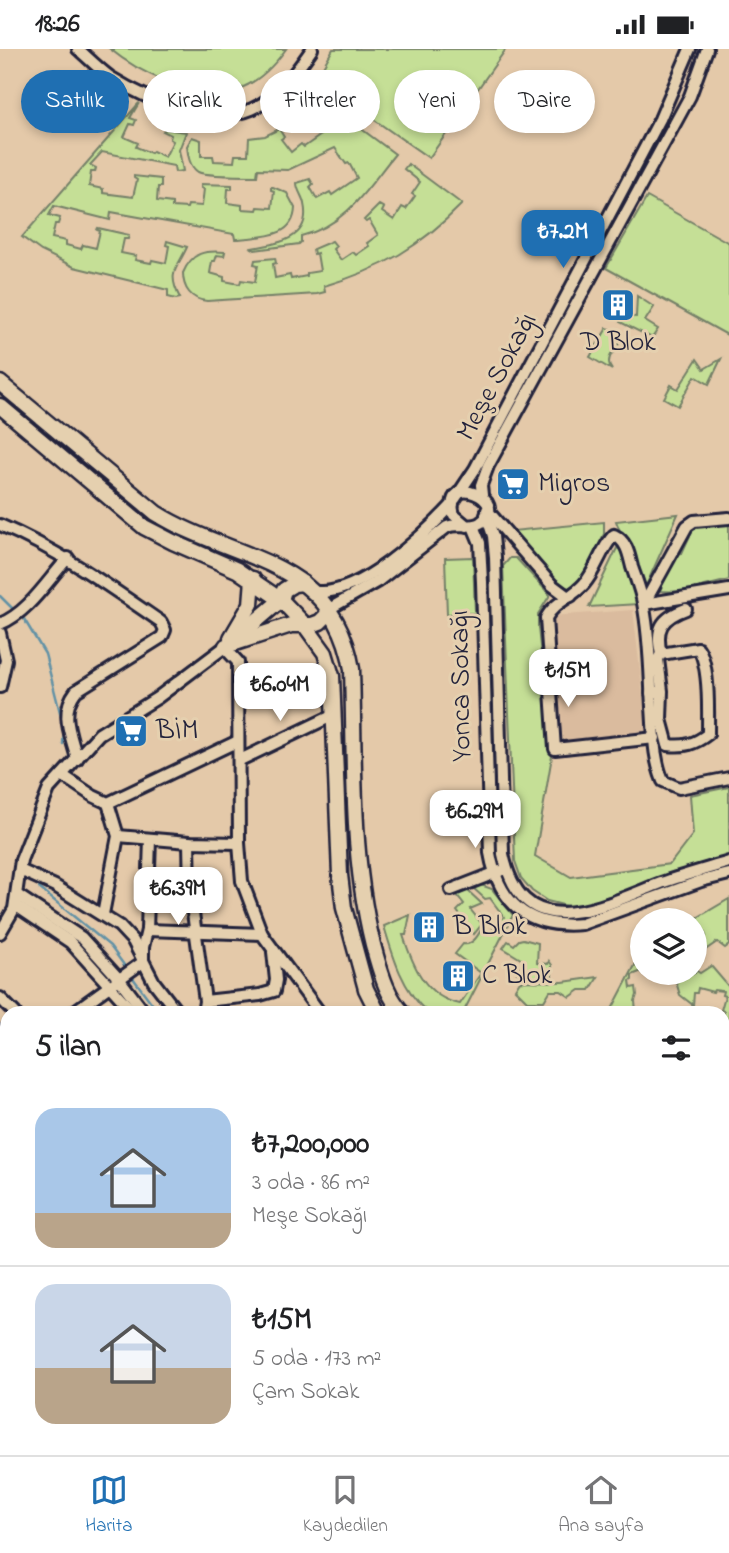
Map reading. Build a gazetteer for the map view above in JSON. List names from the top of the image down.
{
  "streets": {
    "street": ["Meşe Sokağı", "Yonca Sokağı"]
  },
  "crossings": [
    ["Meşe Sokağı", "Yonca Sokağı"]
  ],
  "places": {
    "building": ["D Blok", "B Blok", "C Blok"],
    "supermarket": ["Migros", "BİM"]
  },
  "page": {
    "status": "18:26",
    "chip": [
      "Satılık",
      "Kiralık",
      "Filtreler",
      "Yeni",
      "Daire"
    ],
    "price": [
      "₺7.2M",
      "₺15M",
      "₺6.04M",
      "₺6.29M",
      "₺6.39M"
    ],
    "heading": "5 ilan",
    "list": [
      {
        "name": "₺7,200,000",
        "note": "3 oda · 86 m² · Meşe Sokağı"
      },
      {
        "name": "₺15M",
        "note": "5 oda · 173 m² · Çam Sokak"
      }
    ],
    "tabs": ["Harita", "Kaydedilen", "Ana sayfa"]
  }
}
